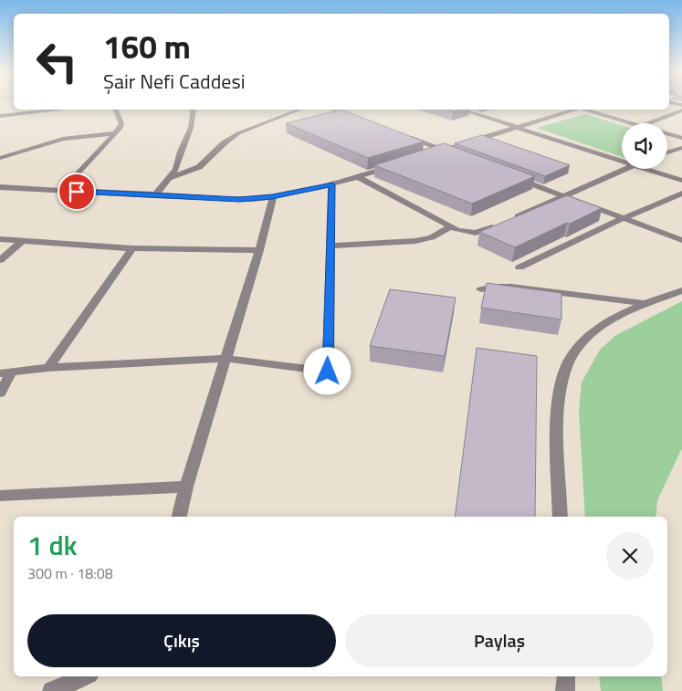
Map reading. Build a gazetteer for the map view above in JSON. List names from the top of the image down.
{
  "page": {
    "turn": ["160 m", "Şair Nefi Caddesi"],
    "heading": ["1 dk", "300 m · 18:08"],
    "buttons": ["Çıkış", "Paylaş"]
  }
}
